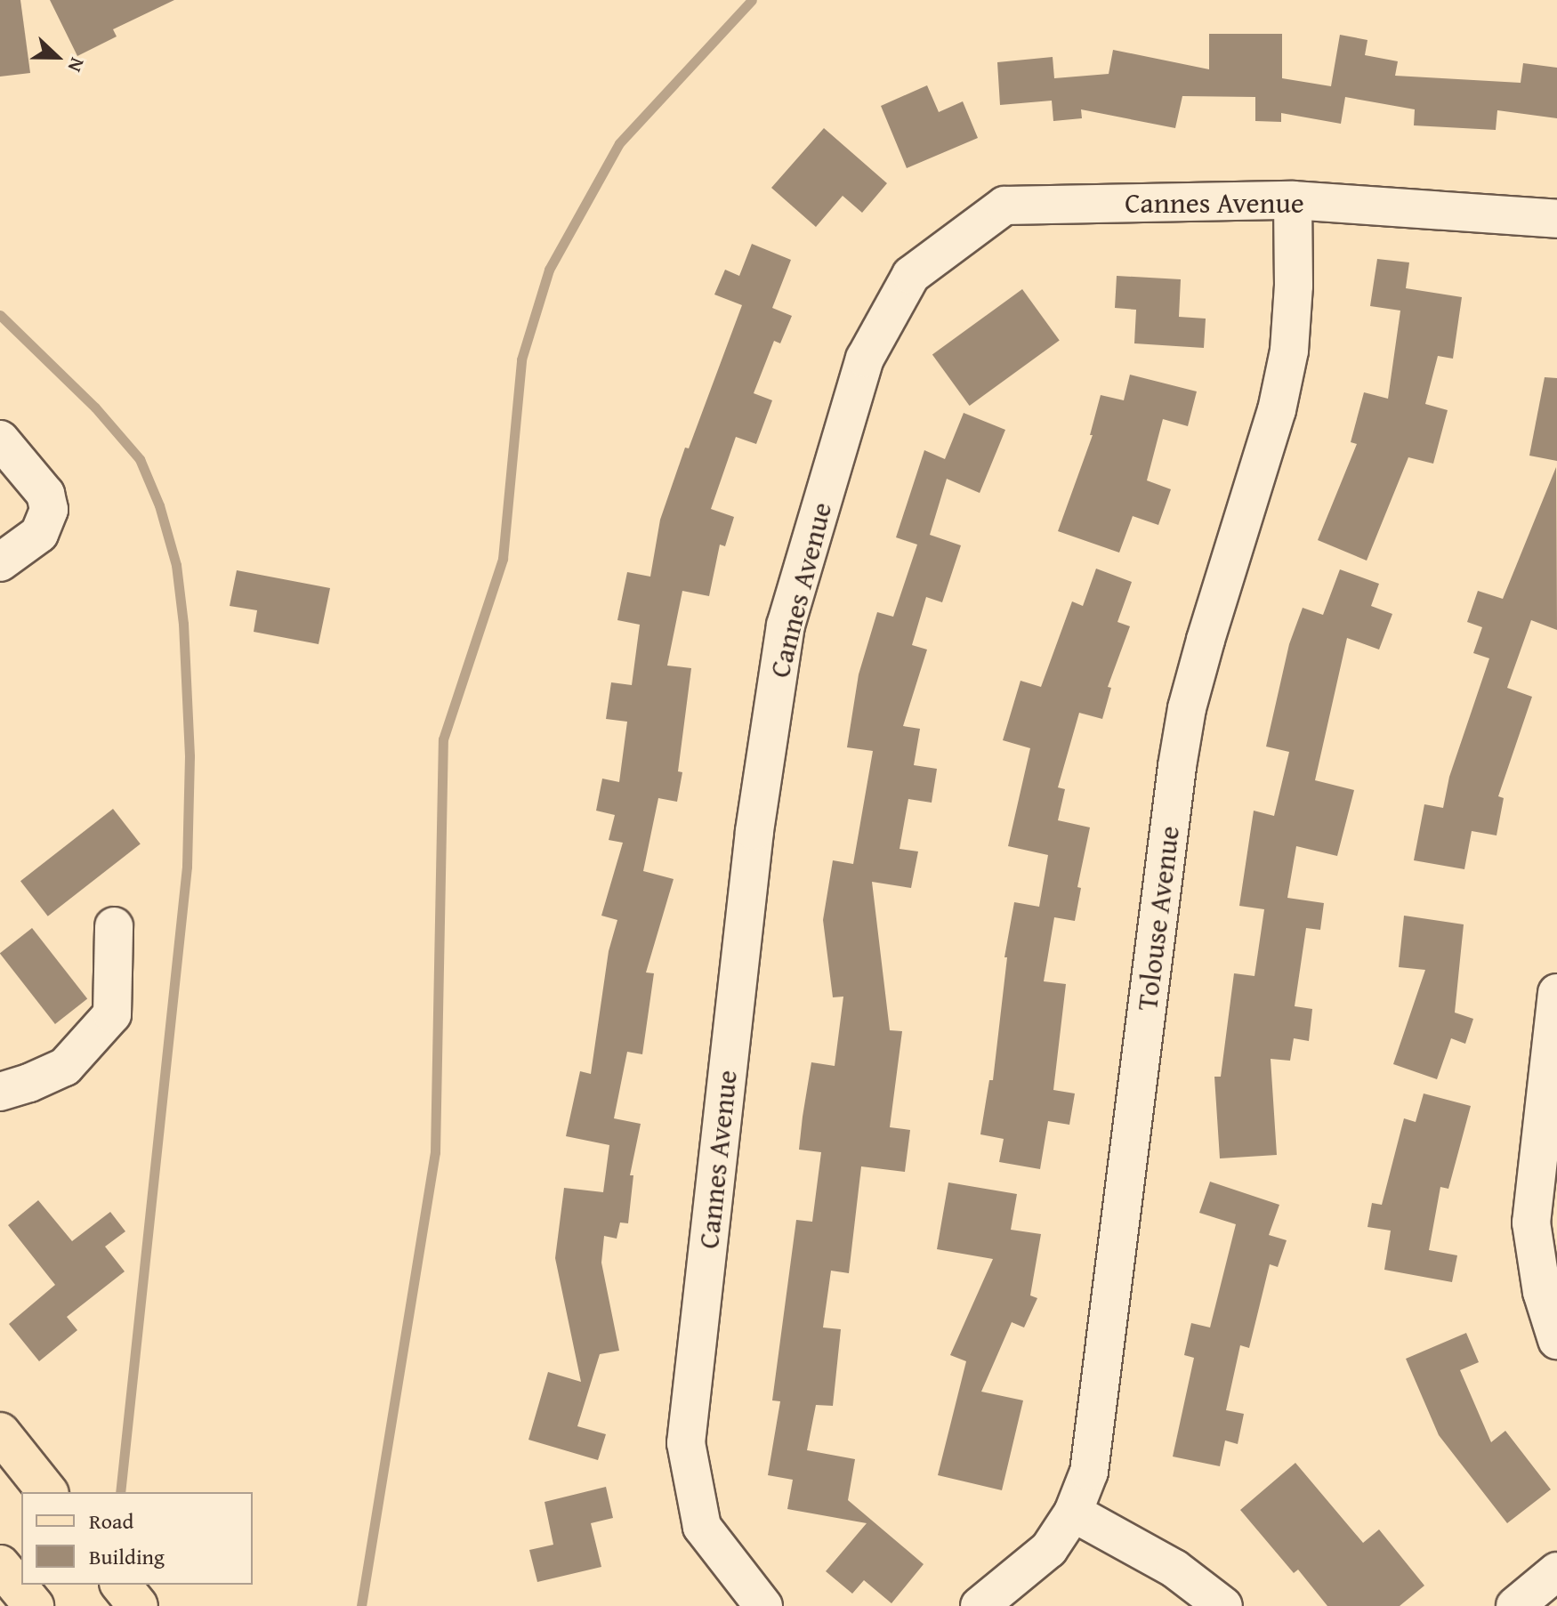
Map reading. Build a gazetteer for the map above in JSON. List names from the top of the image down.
{
  "streets": {
    "street": ["Cannes Avenue", "Tolouse Avenue"]
  },
  "crossings": [
    ["Cannes Avenue", "Tolouse Avenue"]
  ],
  "legend": ["Road", "Building"],
  "north": "right"
}
